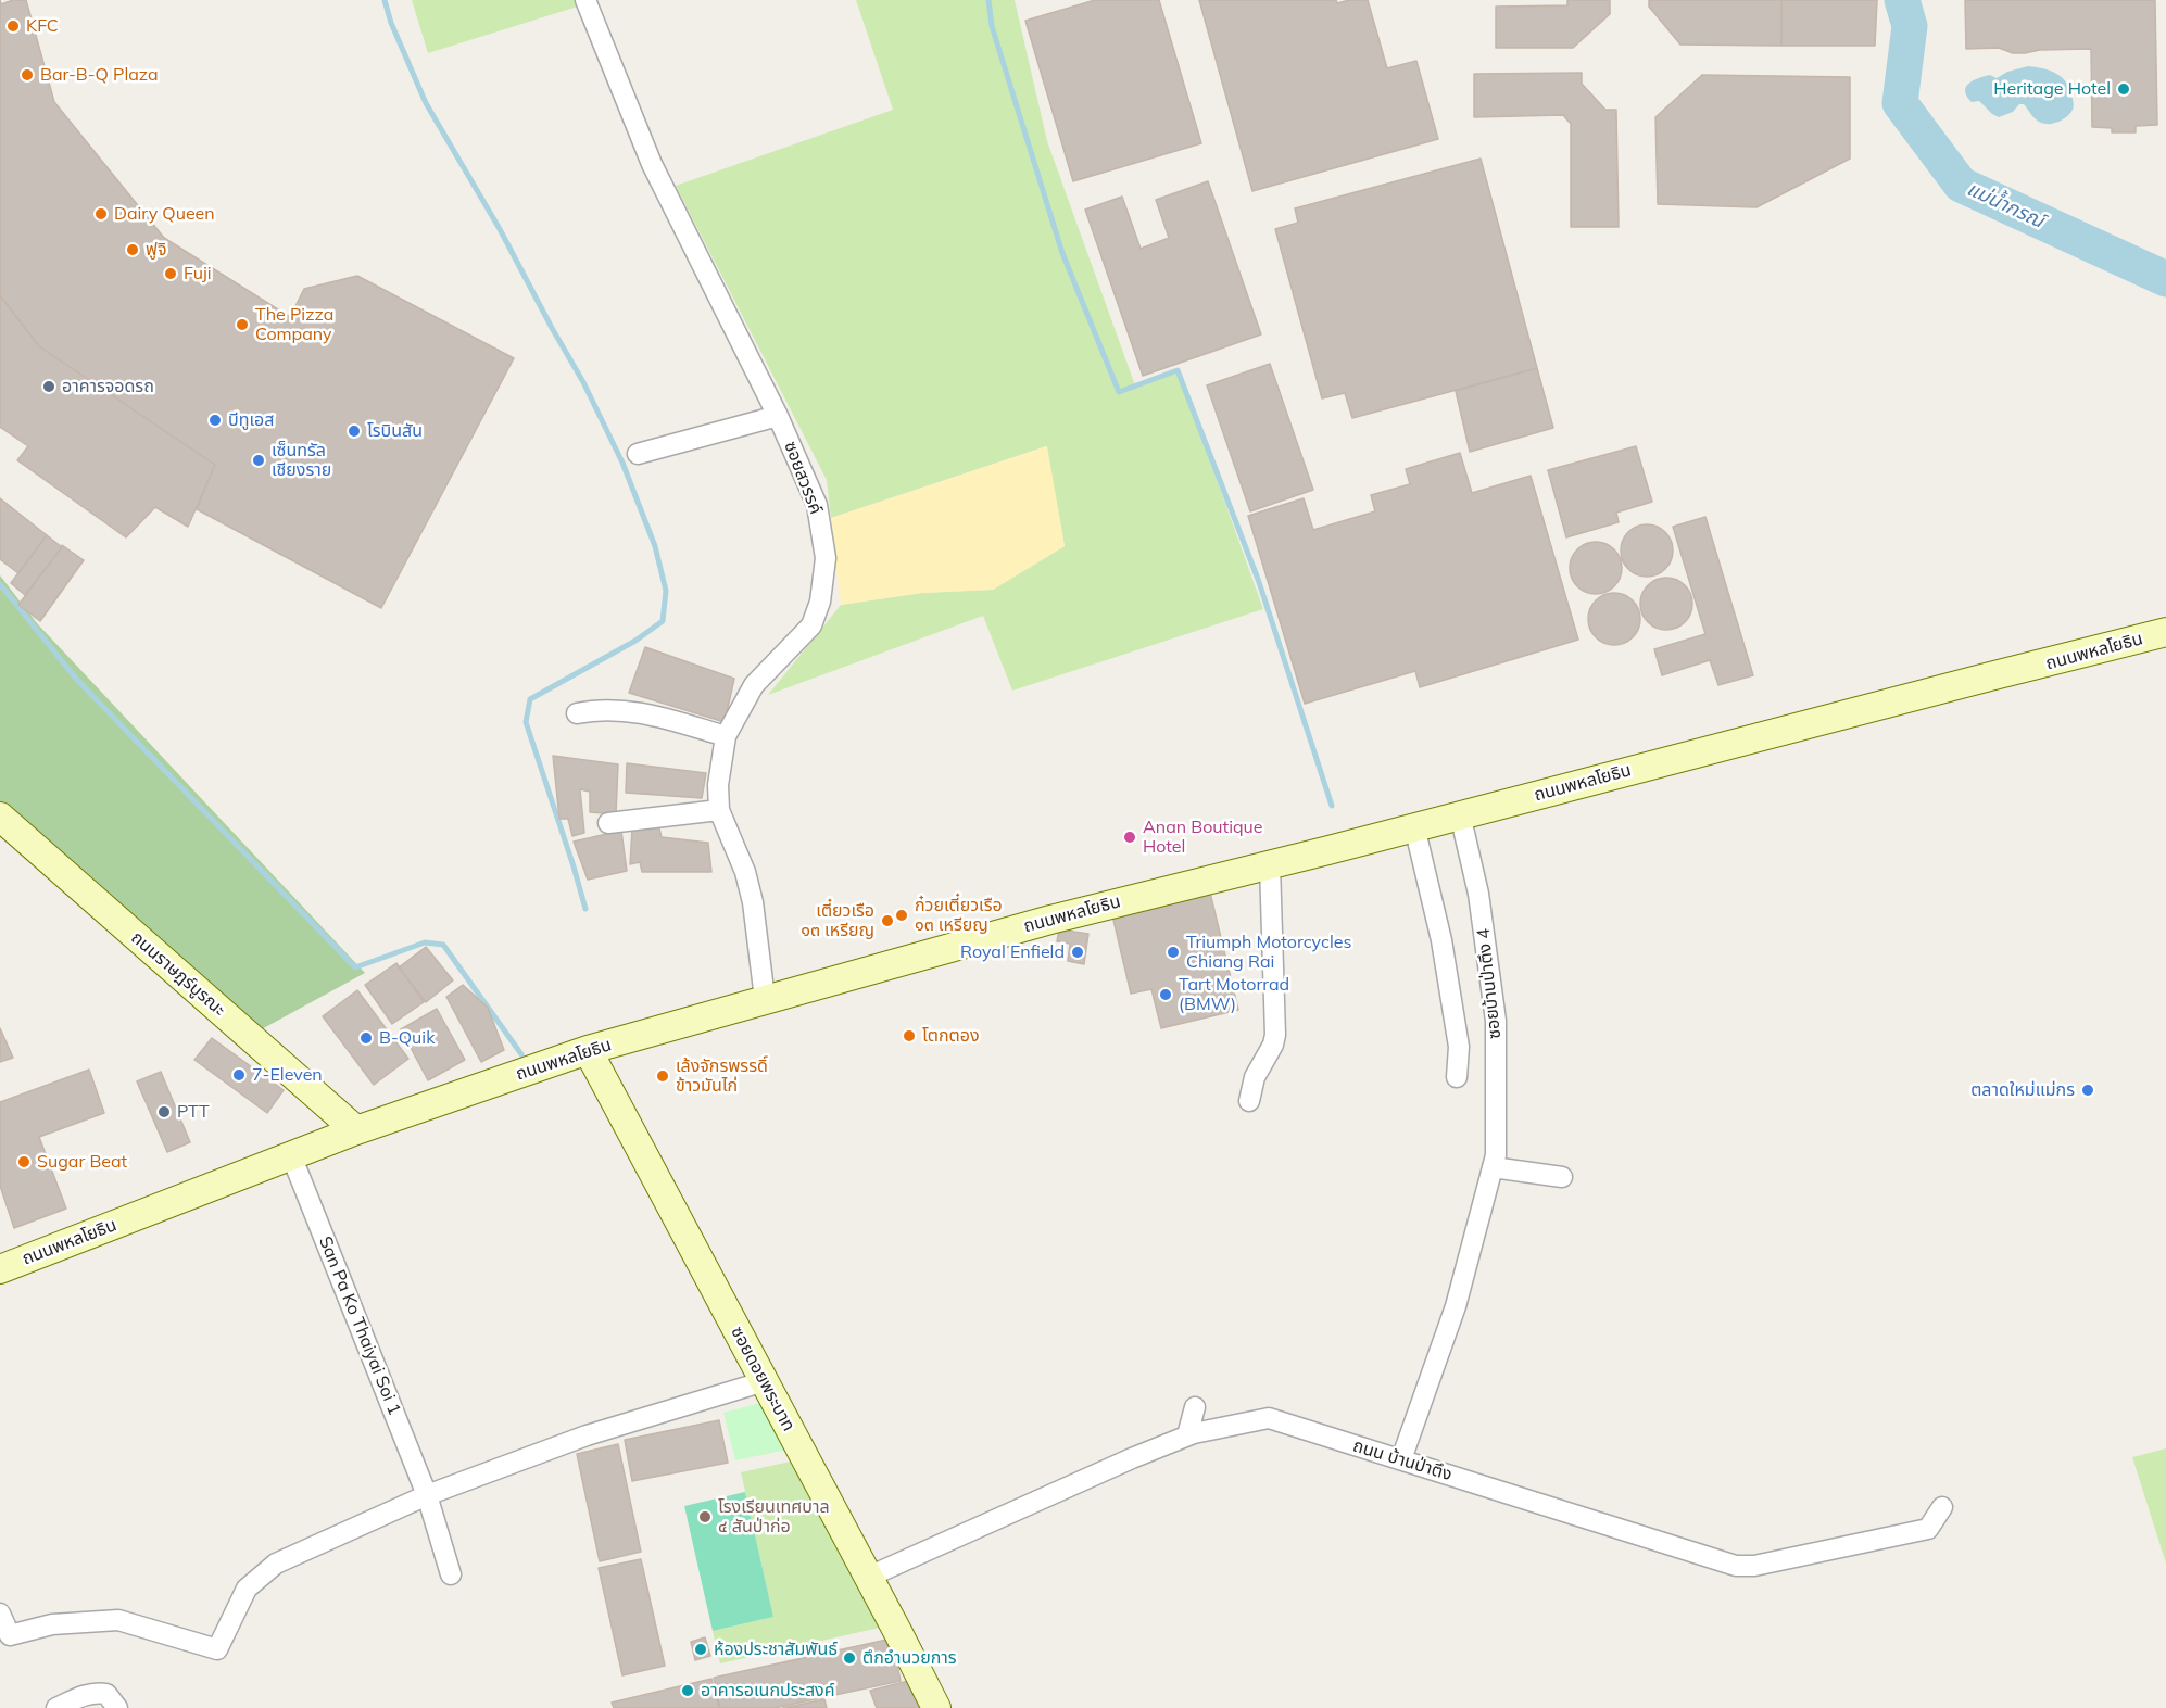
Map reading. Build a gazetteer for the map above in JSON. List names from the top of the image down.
{
  "streets": {
    "main road": ["ถนนพหลโยธิน", "ถนนราษฎร์บูรณะ", "ซอยดอยพระบาท"],
    "street": [
      "ซอยสวรรค์",
      "ซอยบ้านป่าตึง 4",
      "San Pa Ko Thaiyai Soi 1",
      "ถนน บ้านป่าตึง"
    ]
  },
  "crossings": [
    ["ซอยสวรรค์", "ถนนพหลโยธิน"],
    ["ถนนพหลโยธิน", "ถนนราษฎร์บูรณะ"],
    ["ถนนพหลโยธิน", "ซอยบ้านป่าตึง 4"],
    ["ถนนพหลโยธิน", "San Pa Ko Thaiyai Soi 1"],
    ["ถนนพหลโยธิน", "ซอยดอยพระบาท"],
    ["ซอยบ้านป่าตึง 4", "ถนน บ้านป่าตึง"],
    ["ซอยดอยพระบาท", "ถนน บ้านป่าตึง"]
  ],
  "water": ["แม่น้ำกรณ์"],
  "places": [
    "KFC",
    "Bar-B-Q Plaza",
    "Heritage Hotel",
    "Dairy Queen",
    "ฟูจิ",
    "Fuji",
    "The Pizza Company",
    "อาคารจอดรถ",
    "บีทูเอส",
    "โรบินสัน",
    "เซ็นทรัล เชียงราย",
    "Anan Boutique Hotel",
    "ก๋วยเตี๋ยวเรือ ๑๓ เหรียญ",
    "เตี๋ยวเรือ ๑๓ เหรียญ",
    "Royal Enfield",
    "Triumph Motorcycles Chiang Rai",
    "Tart Motorrad (BMW)",
    "โตกตอง",
    "B-Quik",
    "7-Eleven",
    "เล้งจักรพรรดิ์ ข้าวมันไก่",
    "ตลาดใหม่แม่กร",
    "PTT",
    "Sugar Beat",
    "โรงเรียนเทศบาล ๔ สันป่าก่อ",
    "ห้องประชาสัมพันธ์",
    "ตึกอำนวยการ",
    "อาคารอเนกประสงค์"
  ]
}
